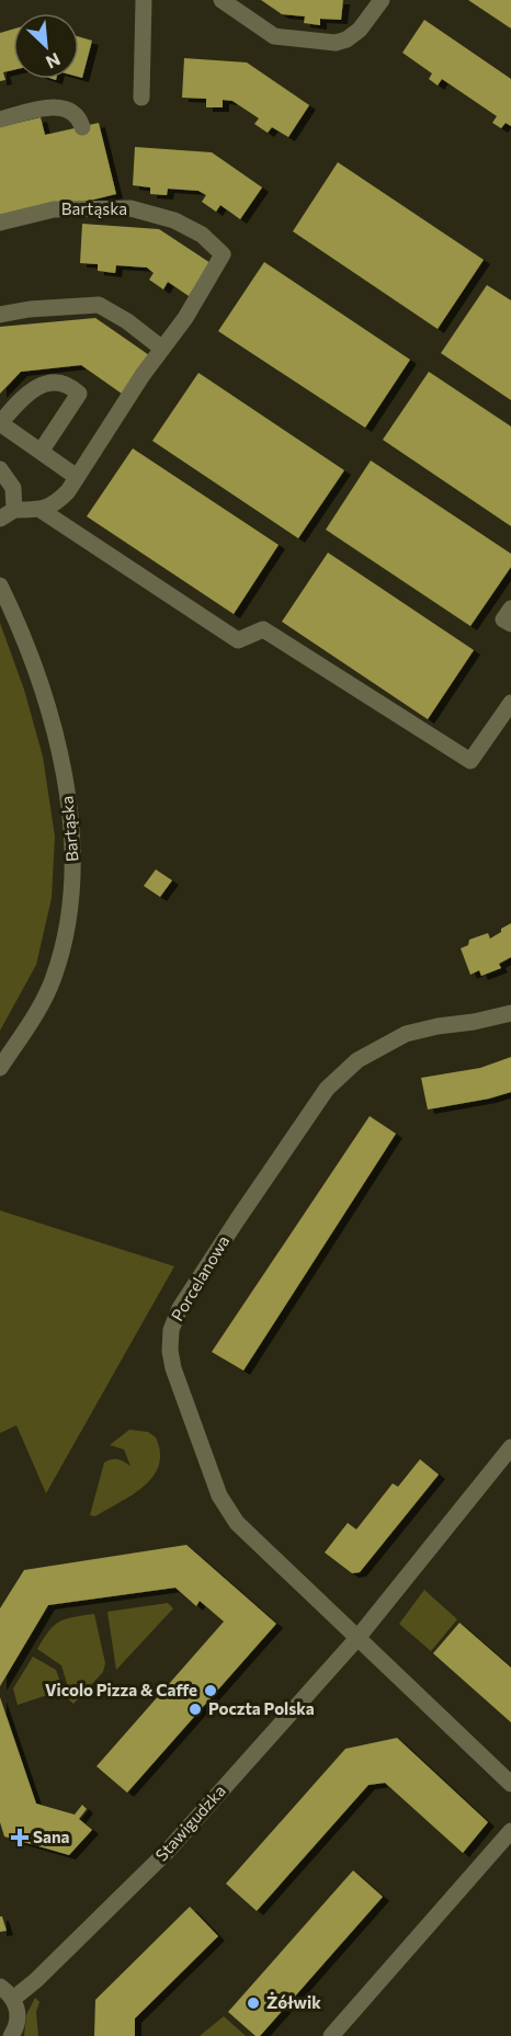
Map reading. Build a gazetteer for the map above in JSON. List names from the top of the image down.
{
  "streets": {
    "street": ["Bartąska", "Porcelanowa", "Stawigudzka"]
  },
  "crossings": [
    ["Porcelanowa", "Stawigudzka"]
  ],
  "places": {
    "other": ["Vicolo Pizza & Caffe", "Poczta Polska", "Żółwik"],
    "health": ["Sana"]
  },
  "north": "bottom right"
}
